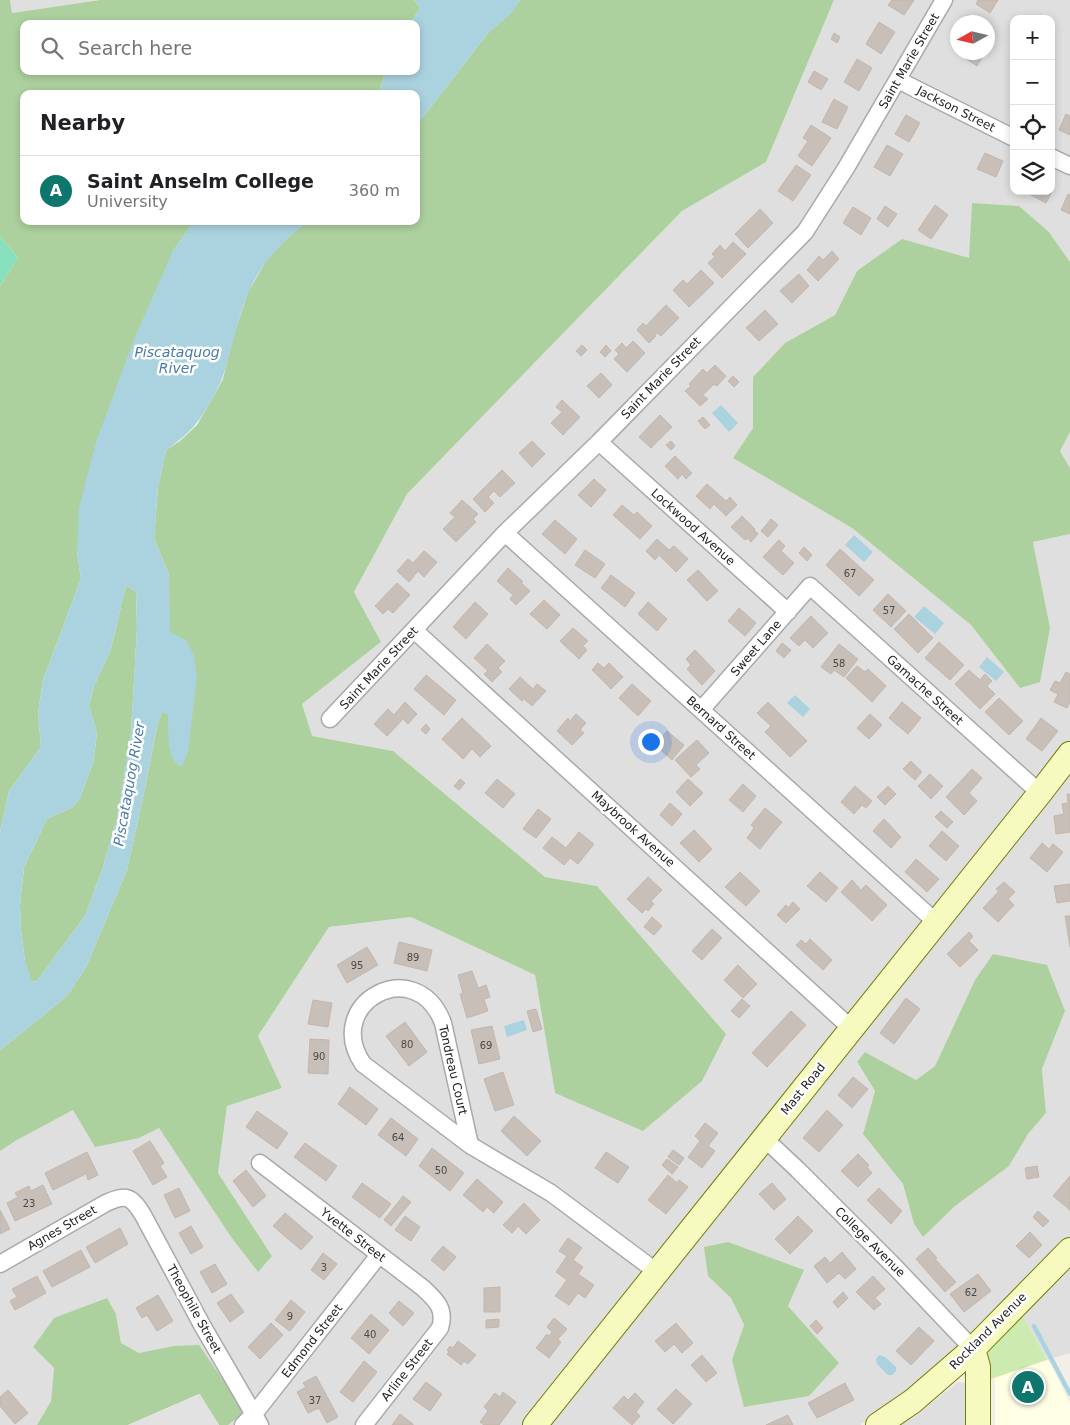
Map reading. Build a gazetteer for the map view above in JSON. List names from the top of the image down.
{
  "streets": {
    "main road": ["Mast Road", "Rockland Avenue"],
    "street": [
      "Saint Marie Street",
      "Jackson Street",
      "Lockwood Avenue",
      "Sweet Lane",
      "Gamache Street",
      "Bernard Street",
      "Maybrook Avenue",
      "Tondreau Court",
      "Agnes Street",
      "Yvette Street",
      "College Avenue",
      "Theophile Street",
      "Edmond Street",
      "Arline Street"
    ]
  },
  "crossings": [
    ["Saint Marie Street", "Jackson Street"],
    ["Saint Marie Street", "Lockwood Avenue"],
    ["Saint Marie Street", "Bernard Street"],
    ["Saint Marie Street", "Maybrook Avenue"],
    ["Lockwood Avenue", "Sweet Lane"],
    ["Sweet Lane", "Gamache Street"],
    ["Sweet Lane", "Bernard Street"],
    ["Gamache Street", "Mast Road"],
    ["Bernard Street", "Mast Road"],
    ["Maybrook Avenue", "Mast Road"],
    ["Tondreau Court", "Mast Road"],
    ["Mast Road", "College Avenue"],
    ["Agnes Street", "Theophile Street"],
    ["Yvette Street", "Edmond Street"],
    ["Yvette Street", "Arline Street"],
    ["College Avenue", "Rockland Avenue"],
    ["Theophile Street", "Edmond Street"]
  ],
  "water": ["Piscataquog River"],
  "house_numbers": [
    "67",
    "57",
    "58",
    "89",
    "95",
    "80",
    "69",
    "90",
    "64",
    "50",
    "23",
    "3",
    "62",
    "9",
    "40",
    "37"
  ],
  "north": "left",
  "page": {
    "map_buttons": ["+", "−"],
    "search": "Search here",
    "heading": "Nearby",
    "list": [
      {
        "mark": "A",
        "name": "Saint Anselm College",
        "note": "University",
        "value": "360 m"
      }
    ],
    "pins": "A"
  }
}
